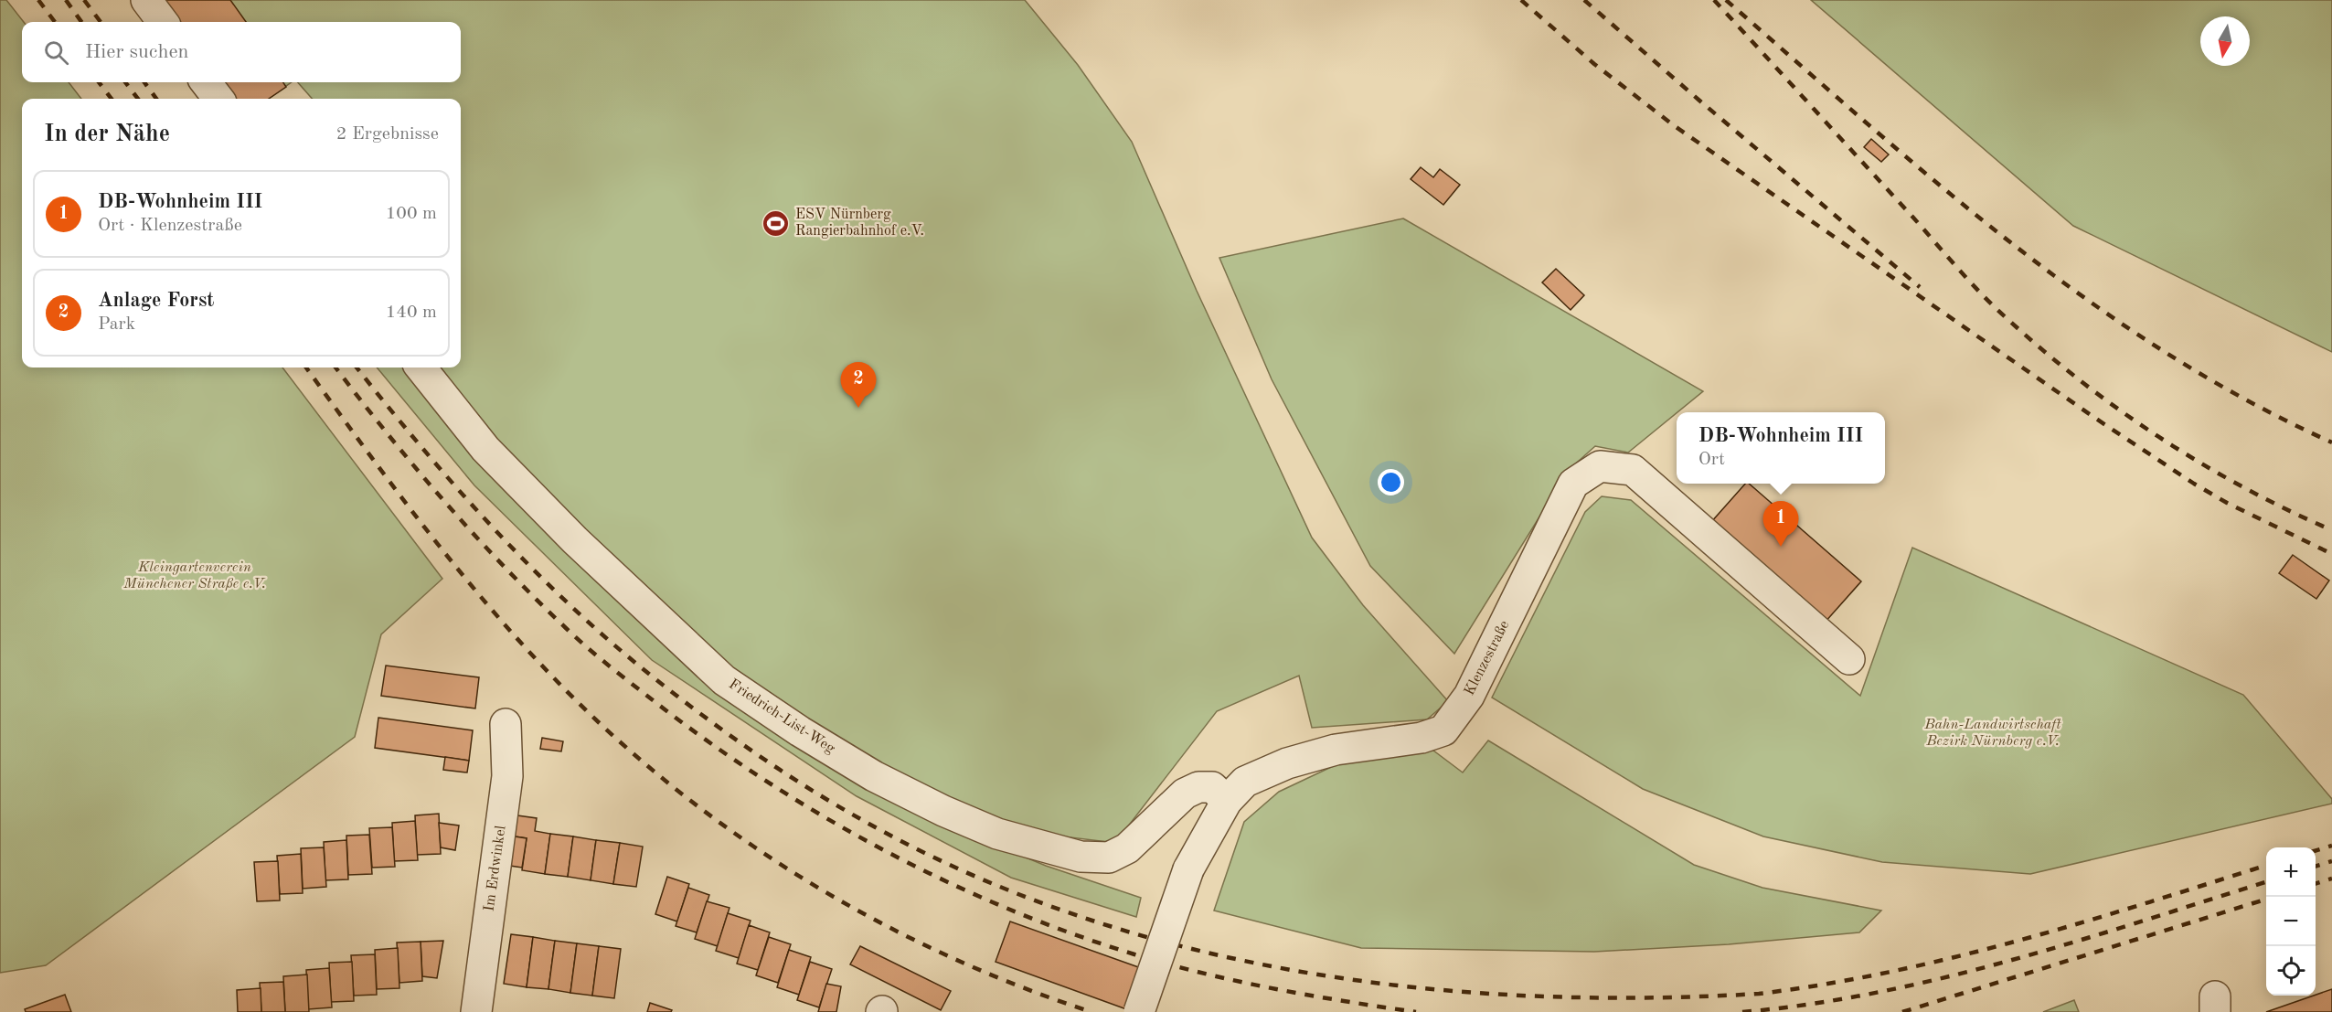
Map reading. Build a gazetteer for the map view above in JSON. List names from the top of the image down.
{
  "streets": {
    "street": ["Klenzestraße", "Friedrich-List-Weg", "Im Erdwinkel"]
  },
  "crossings": [
    ["Klenzestraße", "Friedrich-List-Weg"]
  ],
  "parks": ["Kleingartenverein Münchener Straße e.V.", "Bahn-Landwirtschaft Bezirk Nürnberg e.V."],
  "places": {
    "sports": ["ESV Nürnberg Rangierbahnhof e.V."]
  },
  "north": "bottom",
  "page": {
    "search": "Hier suchen",
    "heading": ["In der Nähe", "2 Ergebnisse"],
    "list": [
      {
        "mark": "1",
        "name": "DB-Wohnheim III",
        "note": "Ort · Klenzestraße",
        "value": "100 m"
      },
      {
        "mark": "2",
        "name": "Anlage Forst",
        "note": "Park",
        "value": "140 m"
      }
    ],
    "pins": ["2", "1"],
    "popup": ["DB-Wohnheim III", "Ort"],
    "map_buttons": ["+", "−"]
  }
}
